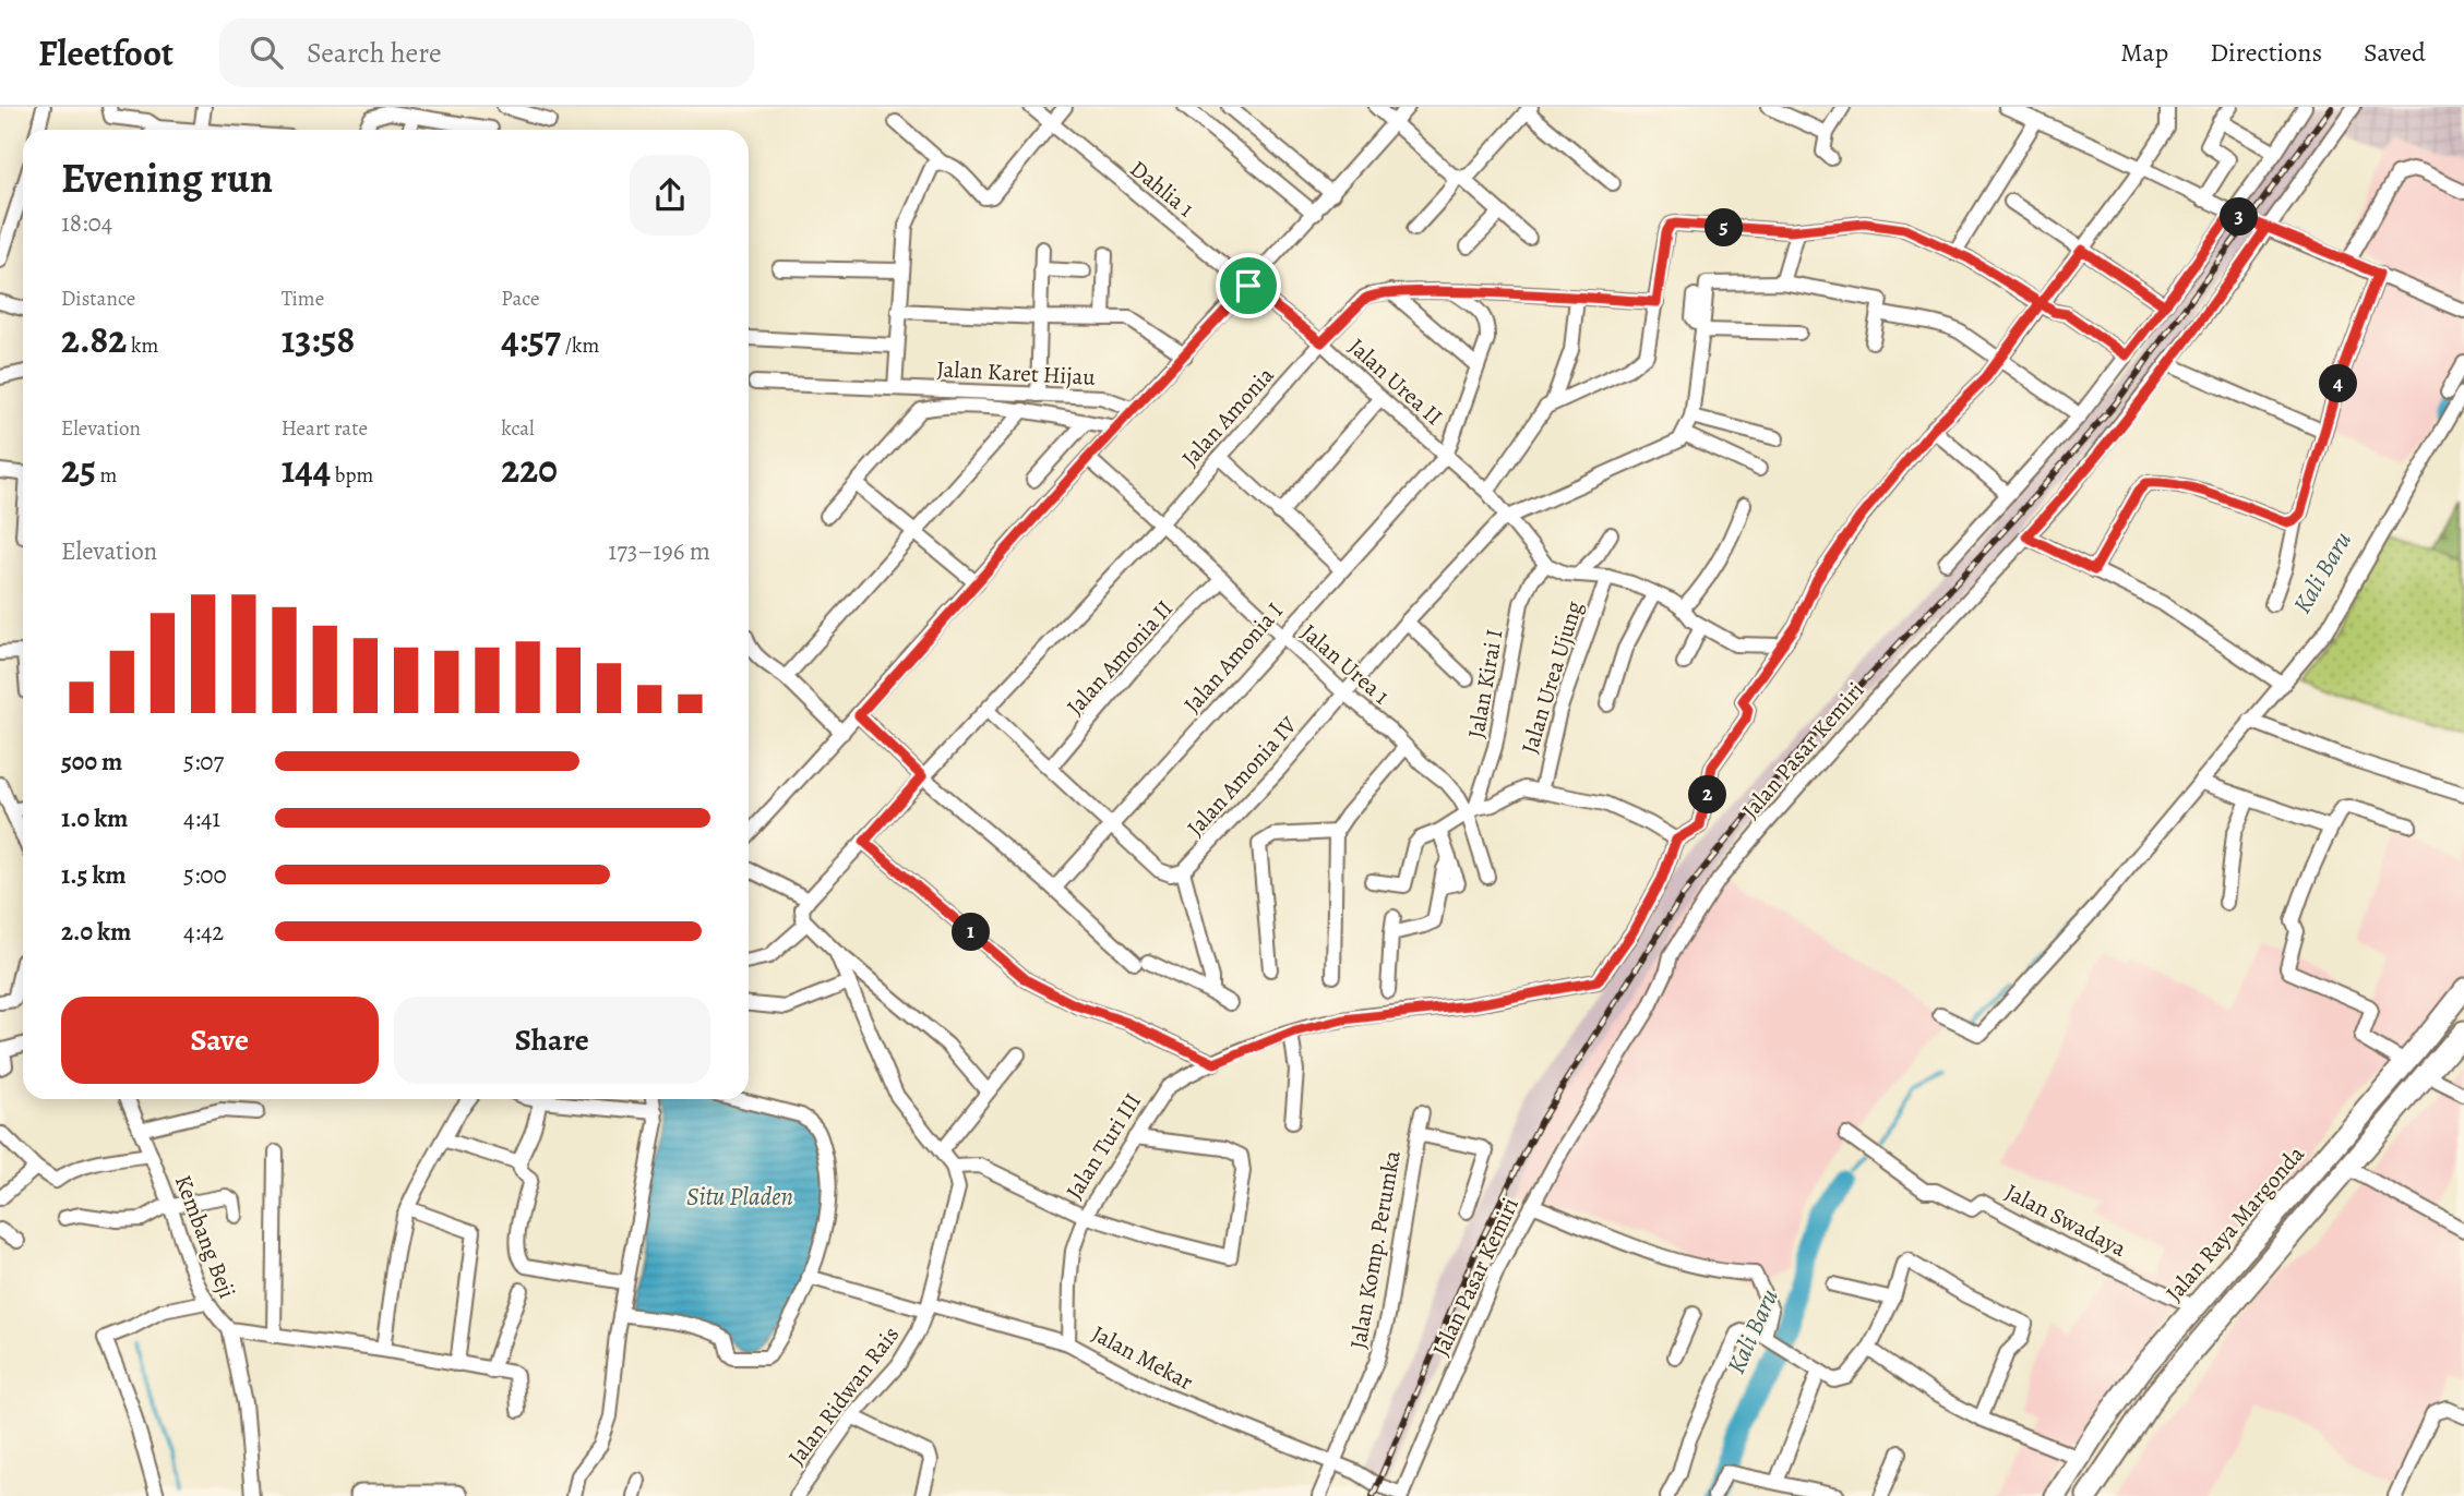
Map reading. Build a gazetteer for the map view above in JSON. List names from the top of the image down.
{
  "streets": {
    "highway": ["Jalan Raya Margonda"],
    "street": [
      "Dahlia 1",
      "Jalan Karet Hijau",
      "Jalan Urea II",
      "Jalan Amonia",
      "Jalan Amonia II",
      "Jalan Amonia I",
      "Jalan Urea 1",
      "Jalan Urea Ujung",
      "Jalan Kirai I",
      "Jalan Pasar Kemiri",
      "Jalan Amonia IV",
      "Jalan Turi III",
      "Jalan Swadaya",
      "Kembang Beji",
      "Jalan Komp. Perumka",
      "Jalan Mekar",
      "Jalan Ridwan Rais"
    ]
  },
  "crossings": [
    ["Dahlia 1", "Jalan Urea II"],
    ["Jalan Urea II", "Jalan Amonia"],
    ["Jalan Urea II", "Jalan Amonia I"],
    ["Jalan Urea II", "Jalan Amonia IV"],
    ["Jalan Amonia", "Jalan Urea 1"],
    ["Jalan Amonia II", "Jalan Urea 1"],
    ["Jalan Amonia I", "Jalan Urea 1"],
    ["Jalan Urea 1", "Jalan Kirai I"],
    ["Jalan Urea 1", "Jalan Amonia IV"],
    ["Jalan Urea Ujung", "Jalan Kirai I"],
    ["Jalan Urea Ujung", "Jalan Turi III"],
    ["Jalan Pasar Kemiri", "Jalan Mekar"],
    ["Jalan Turi III", "Jalan Mekar"],
    ["Jalan Swadaya", "Jalan Raya Margonda"],
    ["Jalan Komp. Perumka", "Jalan Mekar"],
    ["Jalan Mekar", "Jalan Ridwan Rais"]
  ],
  "water": ["Kali Baru", "Situ Pladen"],
  "page": {
    "header": "Fleetfoot",
    "search": "Search here",
    "nav": ["Map", "Directions", "Saved"],
    "heading": ["Evening run", "18:04"],
    "pins": [
      "3",
      "5",
      "4",
      "2",
      "1"
    ],
    "stats": [
      ["Distance", "2.82 km"],
      ["Time", "13:58"],
      ["Pace", "4:57 /km"],
      ["Elevation", "25 m"],
      ["Heart rate", "144 bpm"],
      ["kcal", "220"]
    ],
    "chart": ["Elevation", "173–196 m"],
    "list": [
      {
        "name": "500 m",
        "note": "5:07"
      },
      {
        "name": "1.0 km",
        "note": "4:41"
      },
      {
        "name": "1.5 km",
        "note": "5:00"
      },
      {
        "name": "2.0 km",
        "note": "4:42"
      }
    ],
    "buttons": ["Save", "Share"]
  }
}
